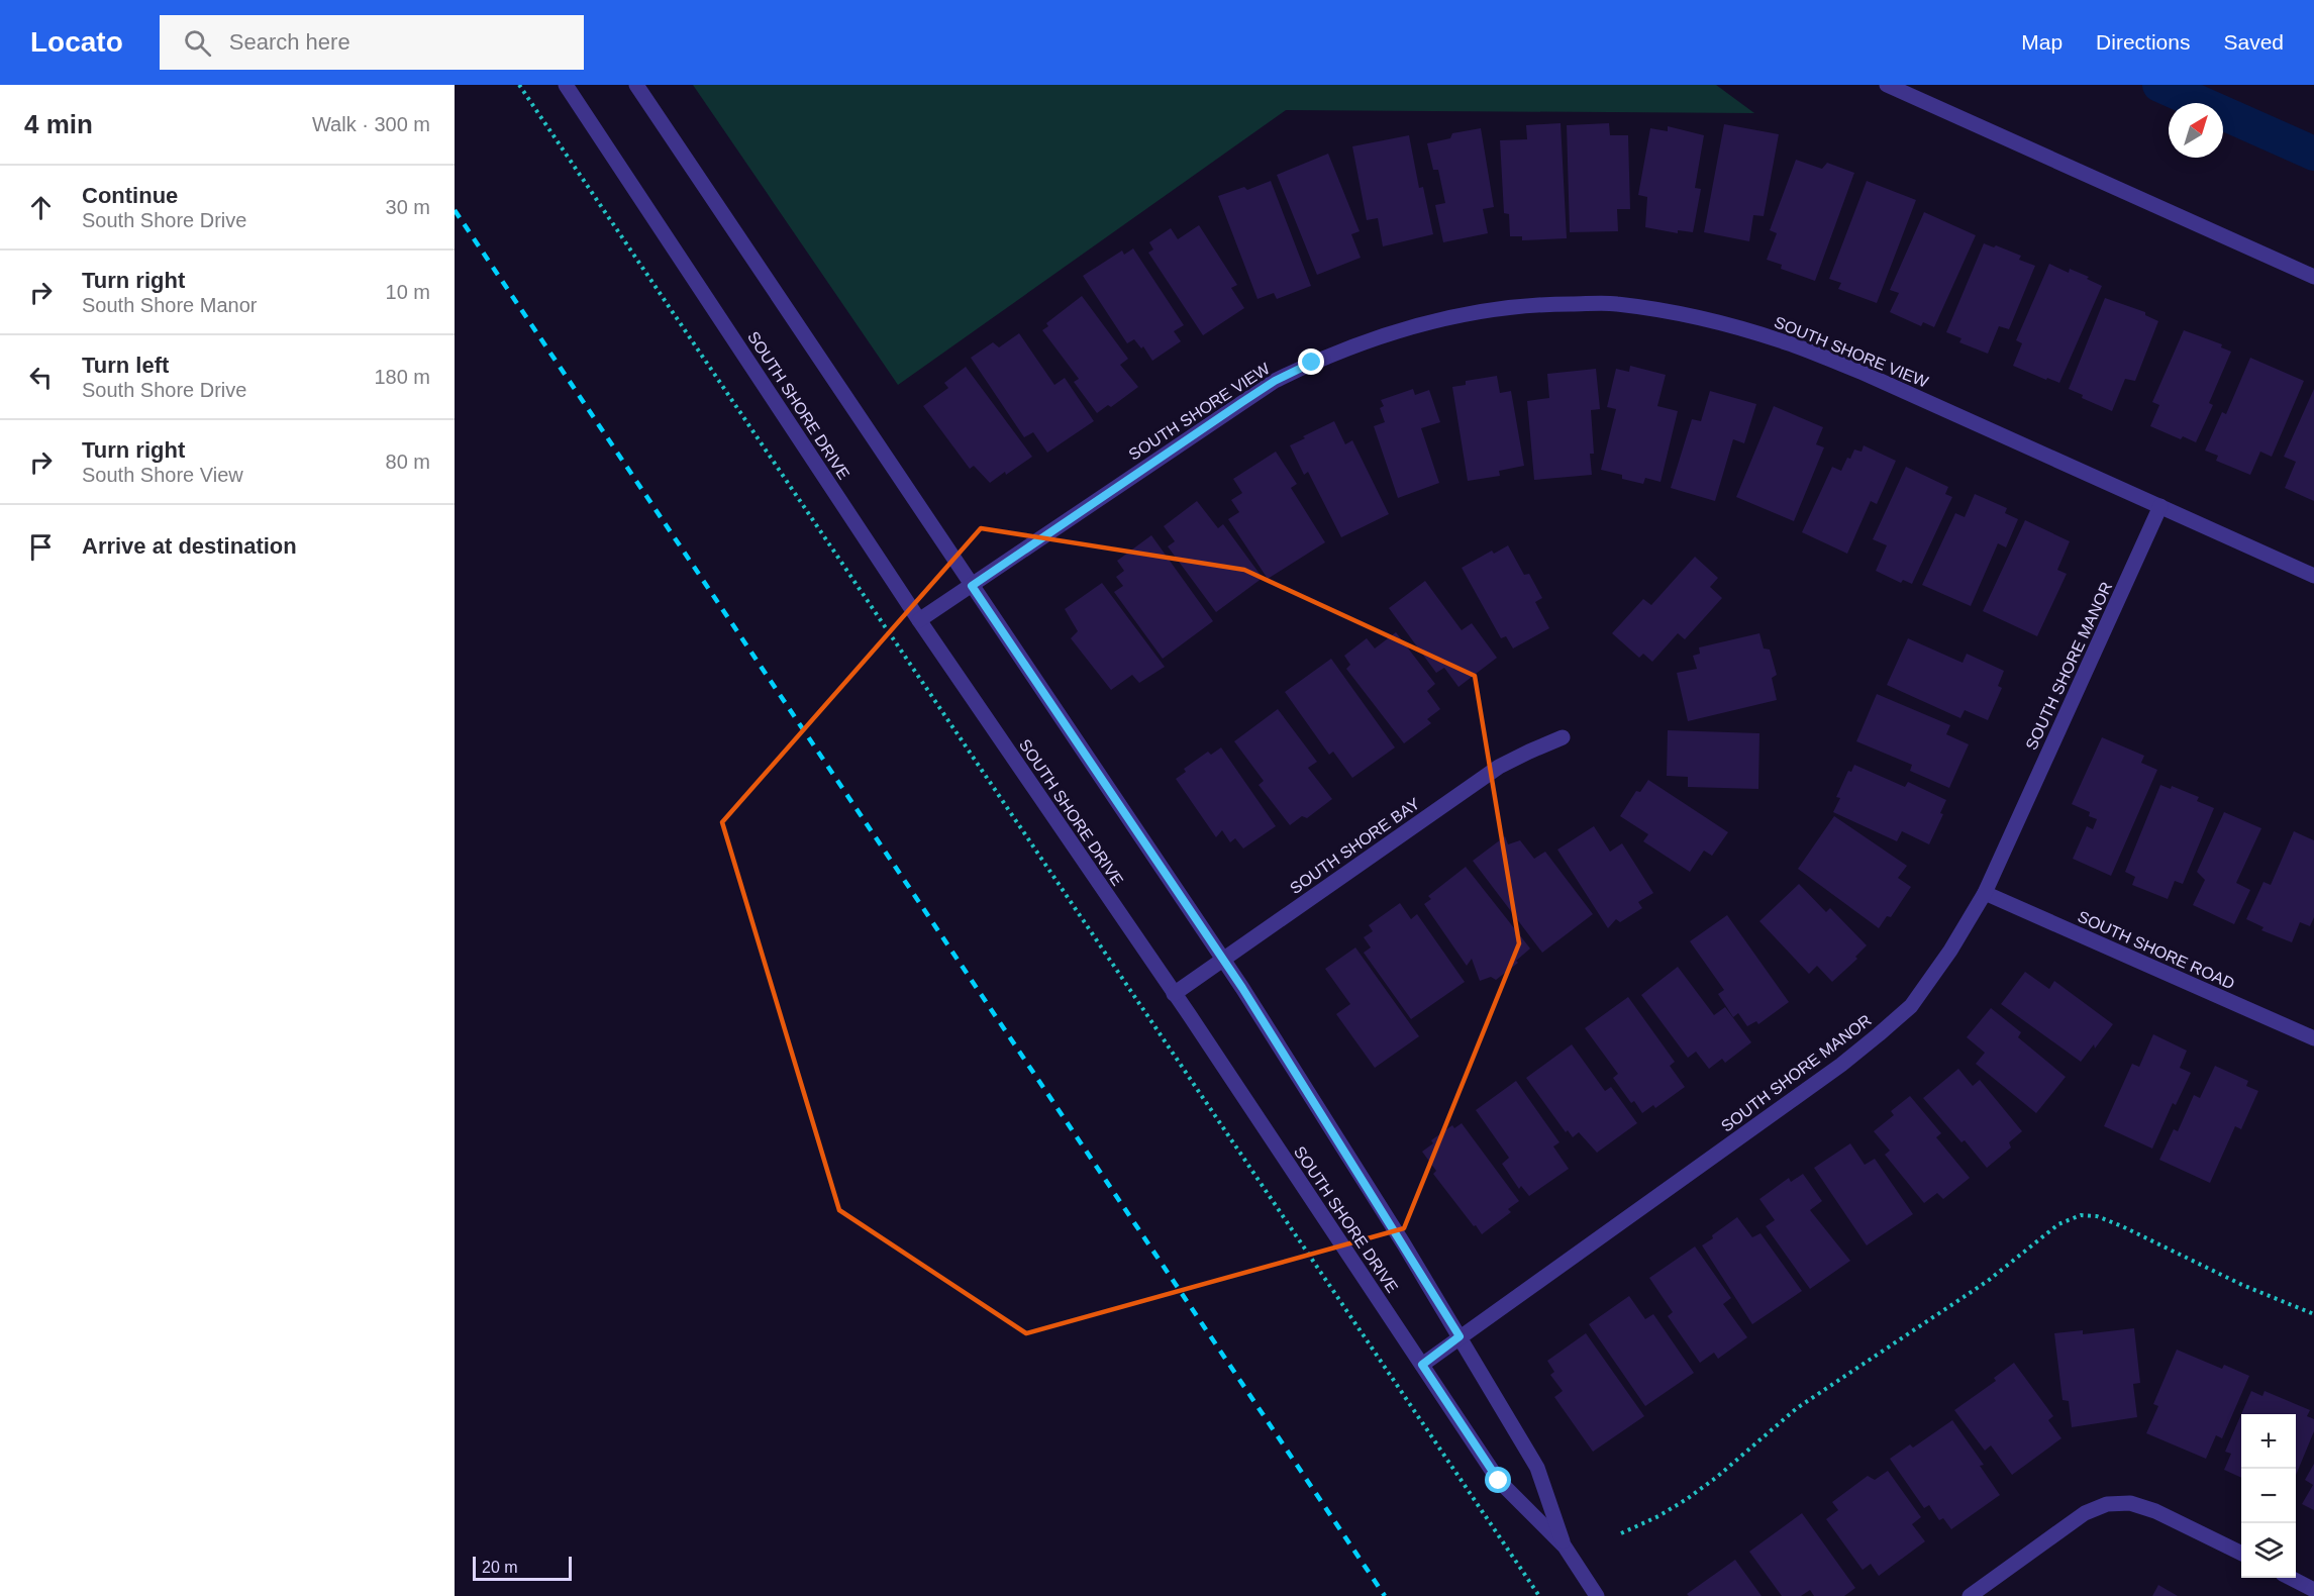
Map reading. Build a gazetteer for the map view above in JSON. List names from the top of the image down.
{
  "streets": {
    "street": [
      "SOUTH SHORE VIEW",
      "SOUTH SHORE DRIVE",
      "SOUTH SHORE MANOR",
      "SOUTH SHORE BAY",
      "SOUTH SHORE ROAD"
    ]
  },
  "crossings": [
    ["SOUTH SHORE VIEW", "SOUTH SHORE DRIVE"],
    ["SOUTH SHORE VIEW", "SOUTH SHORE MANOR"],
    ["SOUTH SHORE DRIVE", "SOUTH SHORE MANOR"],
    ["SOUTH SHORE DRIVE", "SOUTH SHORE BAY"],
    ["SOUTH SHORE MANOR", "SOUTH SHORE ROAD"]
  ],
  "scale_bar": "20 m",
  "north": "top right",
  "page": {
    "header": "Locato",
    "search": "Search here",
    "nav": ["Map", "Directions", "Saved"],
    "heading": ["4 min", "Walk · 300 m"],
    "list": [
      ["Continue", "South Shore Drive", "30 m"],
      ["Turn right", "South Shore Manor", "10 m"],
      ["Turn left", "South Shore Drive", "180 m"],
      ["Turn right", "South Shore View", "80 m"],
      "Arrive at destination"
    ],
    "map_buttons": ["+", "−"],
    "scale": "20 m"
  }
}
